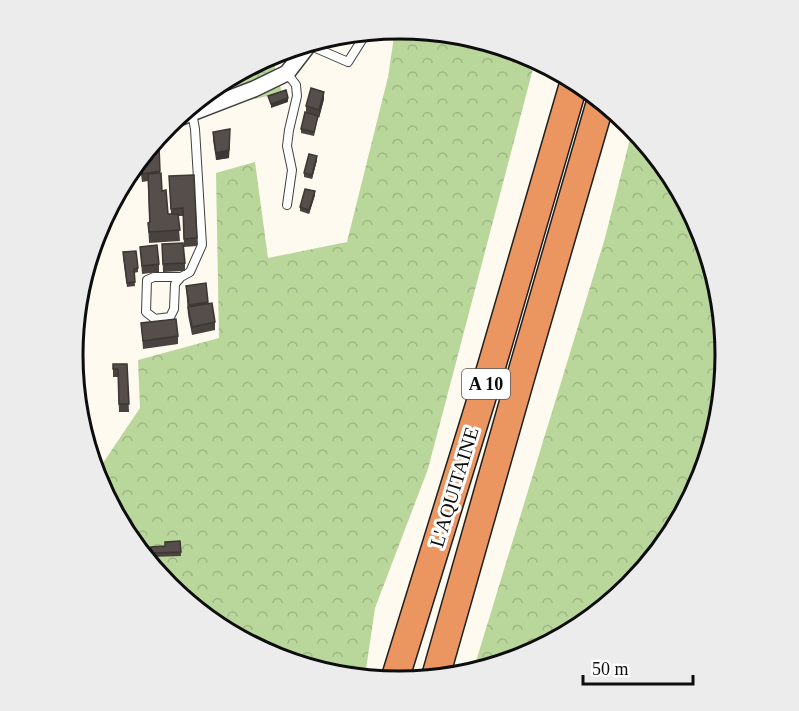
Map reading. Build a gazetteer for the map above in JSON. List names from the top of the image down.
{
  "streets": {
    "highway": ["A 10", "L'AQUITAINE"]
  },
  "scale_bar": "50 m"
}
